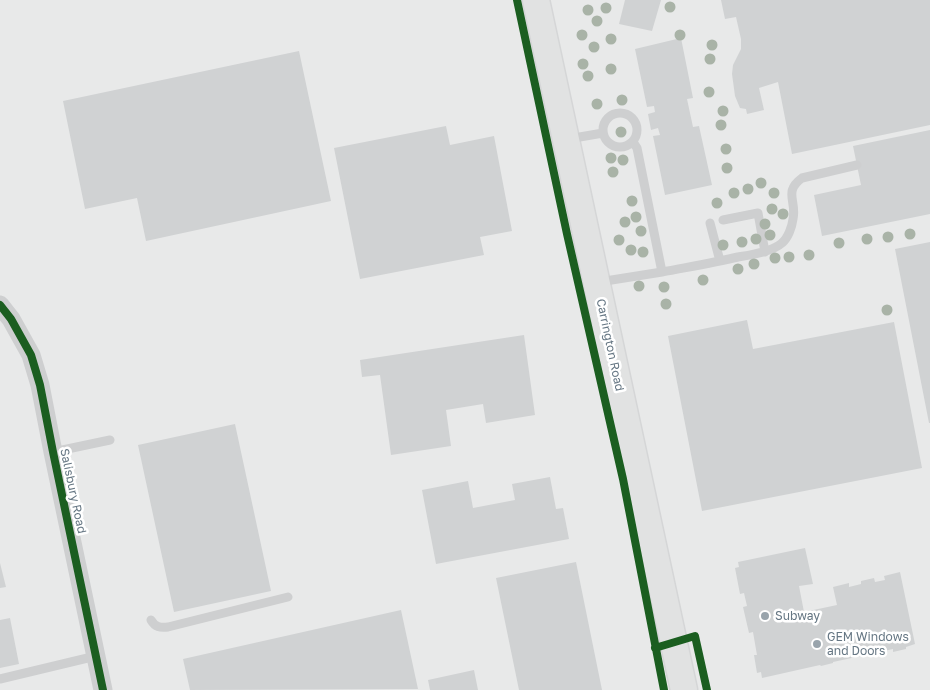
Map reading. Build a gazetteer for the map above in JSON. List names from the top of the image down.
{
  "streets": {
    "main road": ["Carrington Road"],
    "street": ["Salisbury Road"]
  },
  "places": ["Subway", "GEM Windows and Doors"]
}
